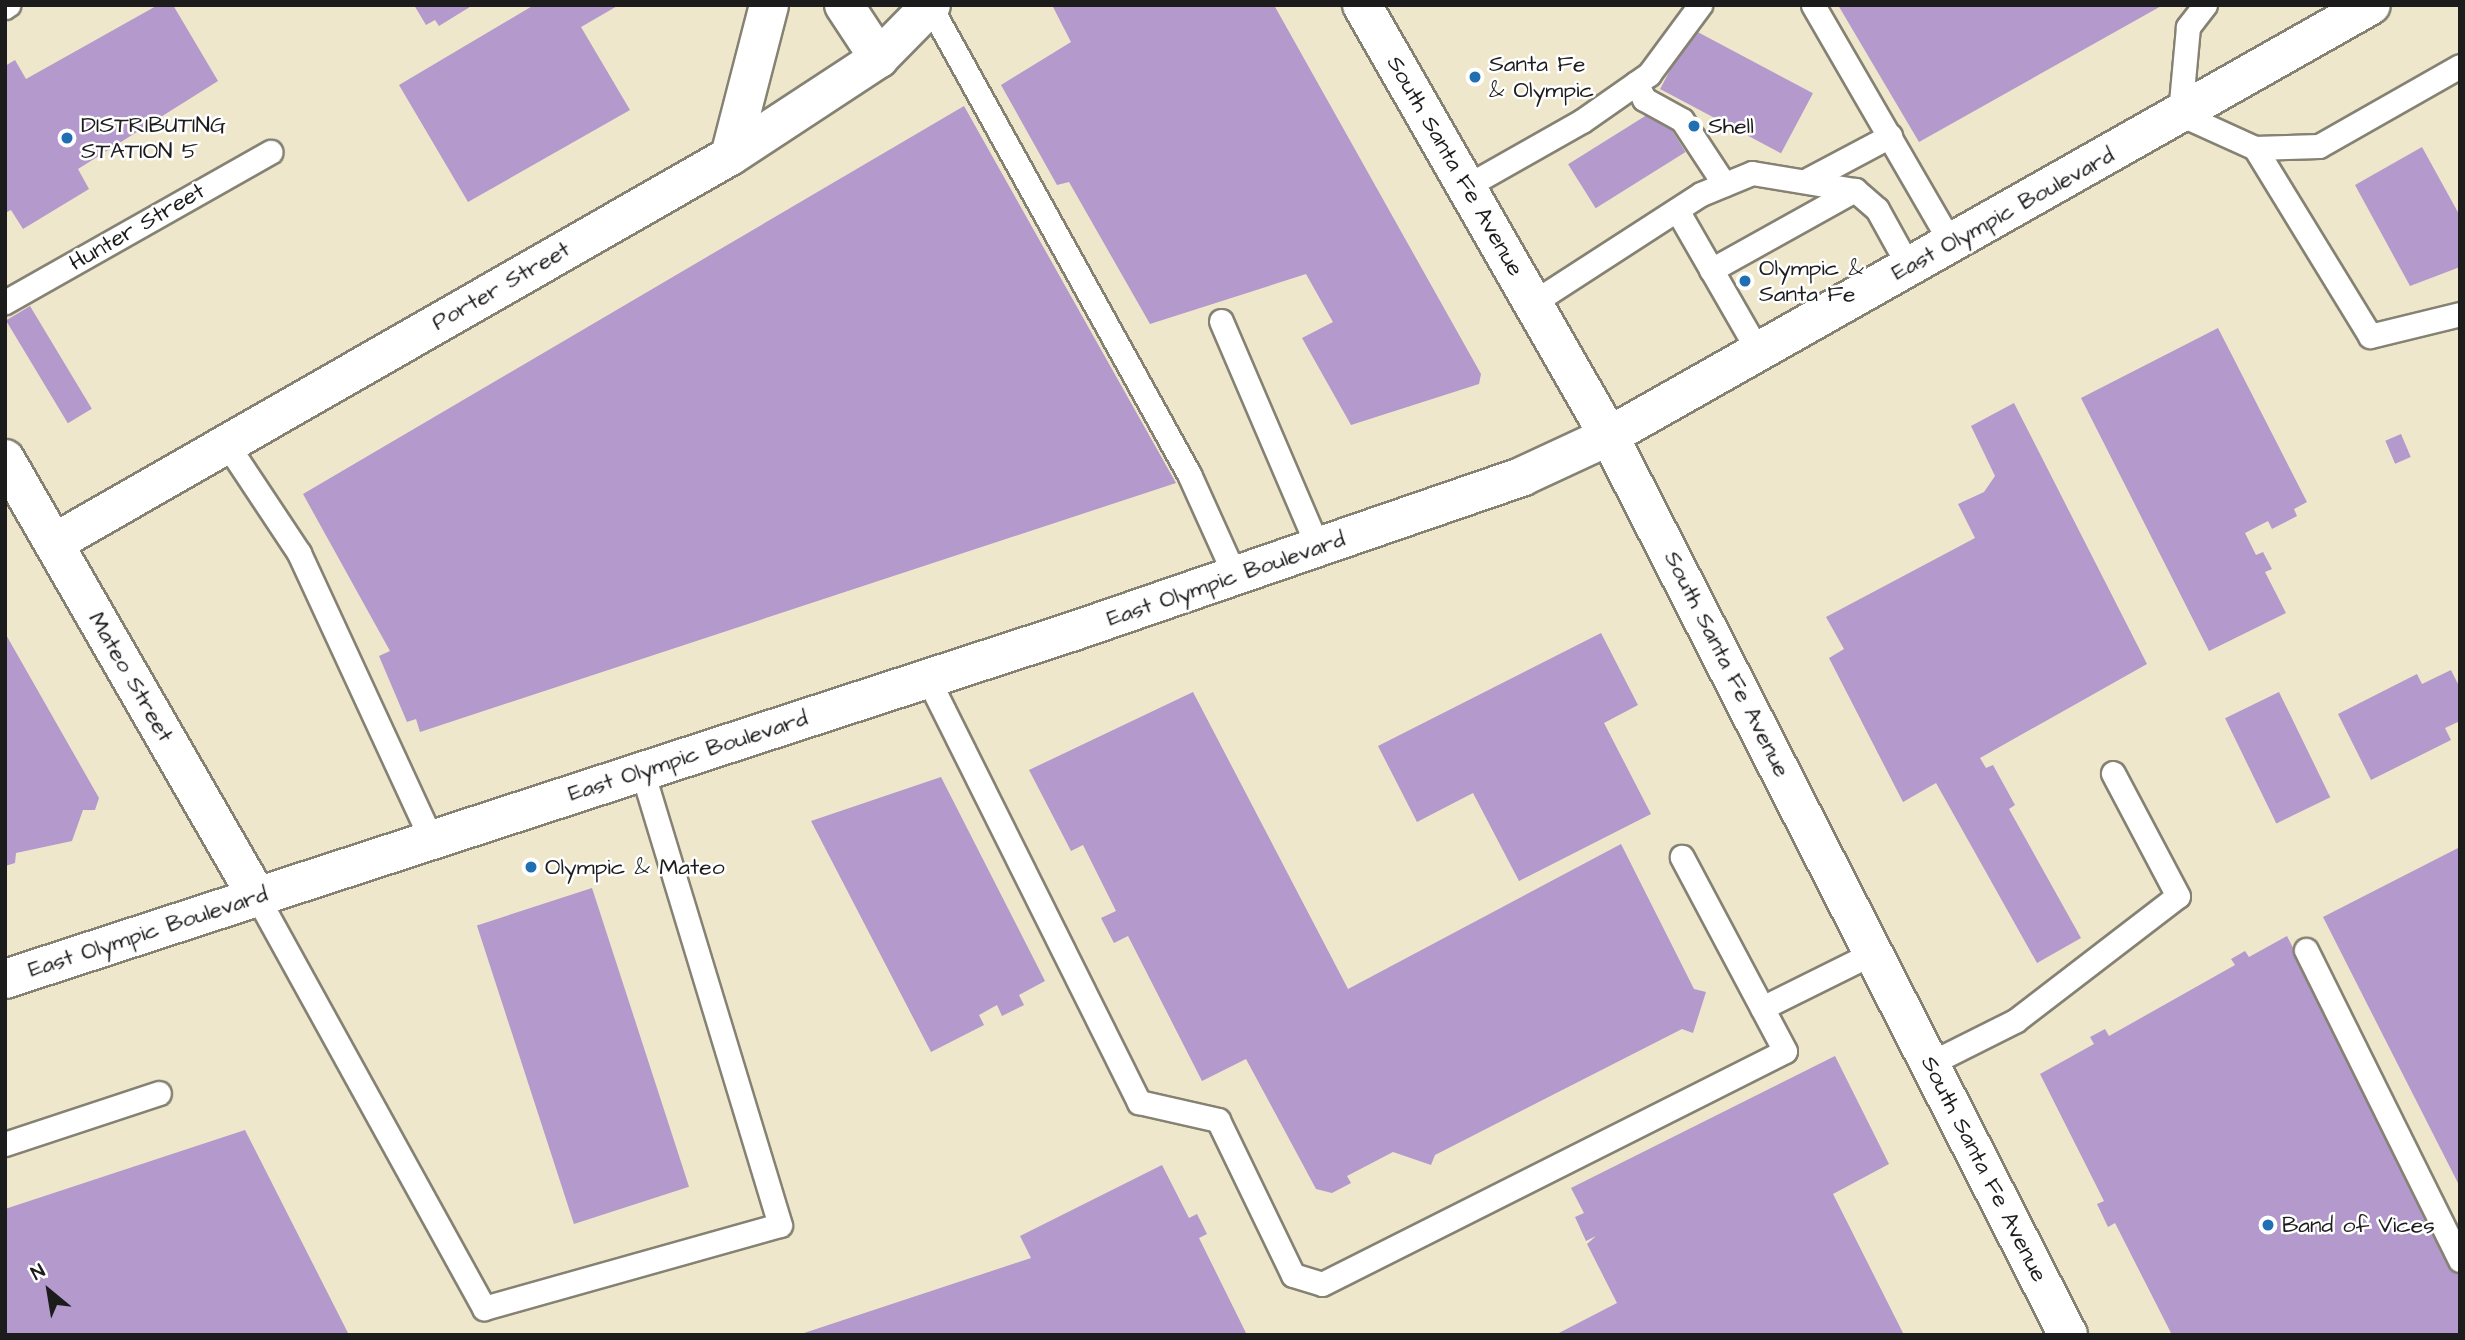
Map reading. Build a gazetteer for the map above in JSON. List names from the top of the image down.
{
  "streets": {
    "main road": [
      "South Santa Fe Avenue",
      "East Olympic Boulevard",
      "Porter Street",
      "Mateo Street"
    ],
    "lane": ["Hunter Street"]
  },
  "crossings": [
    ["South Santa Fe Avenue", "East Olympic Boulevard"],
    ["East Olympic Boulevard", "Mateo Street"],
    ["Porter Street", "Mateo Street"]
  ],
  "places": [
    "Santa Fe & Olympic",
    "Shell",
    "DISTRIBUTING STATION 5",
    "Olympic & Santa Fe",
    "Olympic & Mateo",
    "Band of Vices"
  ],
  "north": "top left"
}
